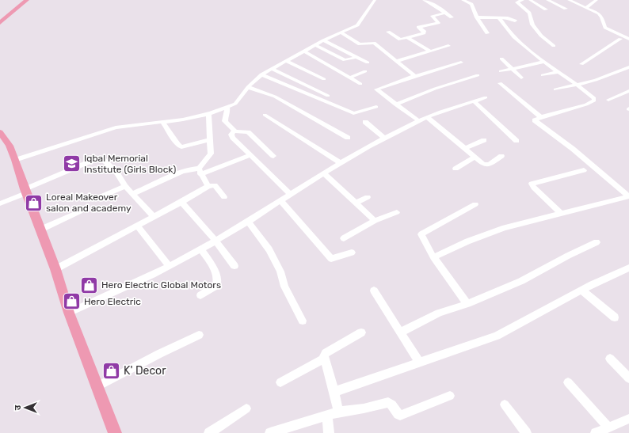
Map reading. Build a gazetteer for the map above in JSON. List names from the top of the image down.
{
  "places": {
    "school or university": ["Iqbal Memorial Institute (Girls Block)"],
    "shop": [
      "Loreal Makeover salon and academy",
      "Hero Electric Global Motors",
      "Hero Electric",
      "K' Decor"
    ]
  },
  "north": "left"
}
